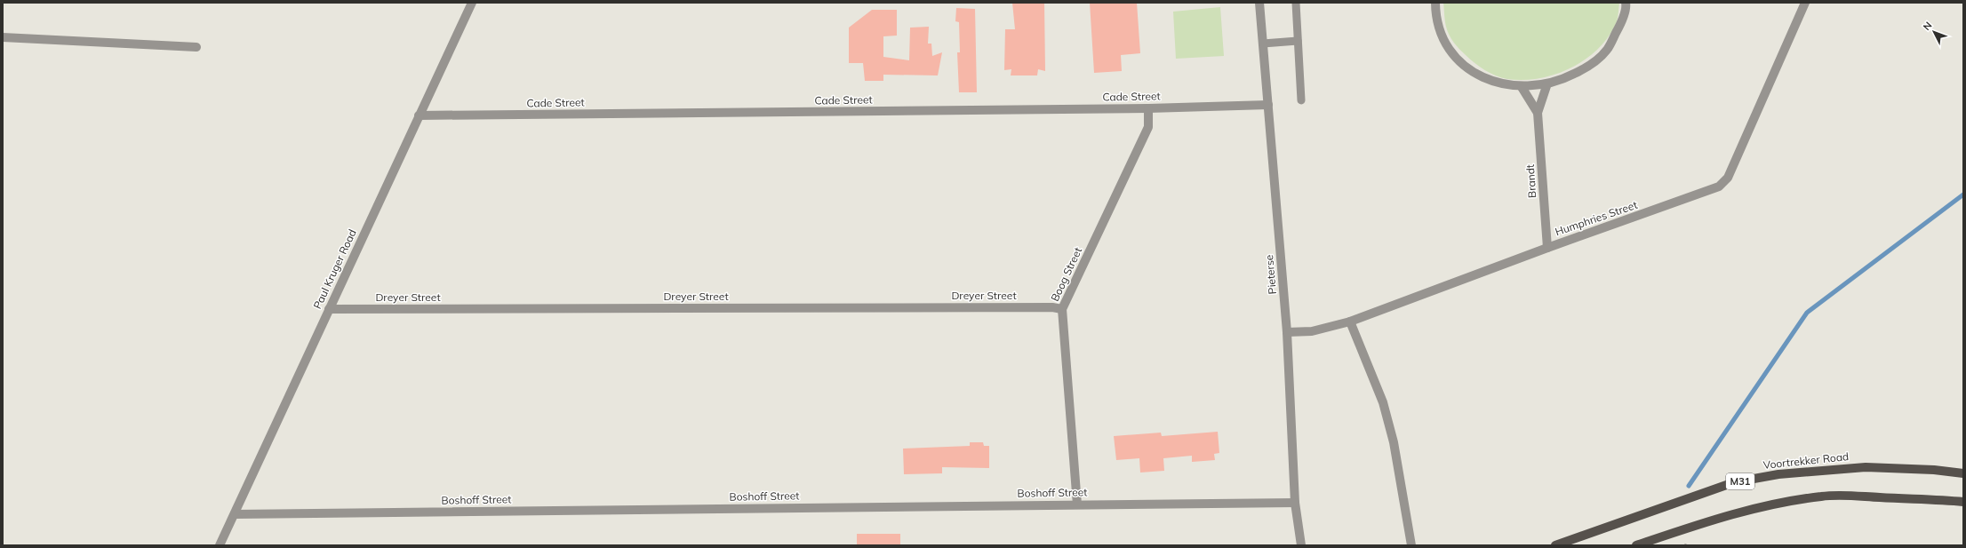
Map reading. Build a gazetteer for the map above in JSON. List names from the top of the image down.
{
  "streets": {
    "main road": ["Voortrekker Road", "M31"],
    "street": [
      "Cade Street",
      "Brandt",
      "Humphries Street",
      "Paul Kruger Road",
      "Boog Street",
      "Pieterse",
      "Dreyer Street",
      "Boshoff Street"
    ]
  },
  "crossings": [
    ["Cade Street", "Paul Kruger Road"],
    ["Cade Street", "Boog Street"],
    ["Cade Street", "Pieterse"],
    ["Brandt", "Humphries Street"],
    ["Humphries Street", "Pieterse"],
    ["Paul Kruger Road", "Dreyer Street"],
    ["Paul Kruger Road", "Boshoff Street"],
    ["Boog Street", "Dreyer Street"],
    ["Boog Street", "Boshoff Street"],
    ["Pieterse", "Boshoff Street"]
  ],
  "north": "top left"
}
